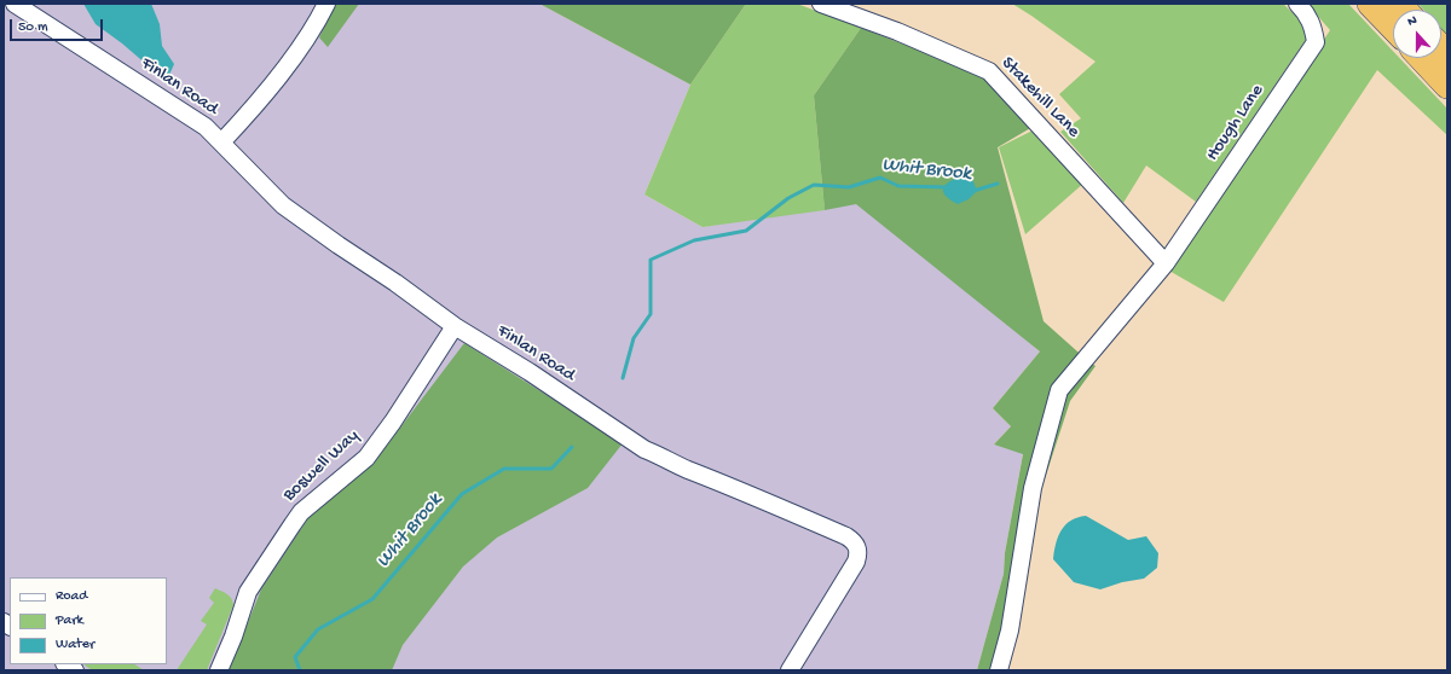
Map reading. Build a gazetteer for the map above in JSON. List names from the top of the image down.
{
  "streets": {
    "street": [
      "Finlan Road",
      "Stakehill Lane",
      "Hough Lane",
      "Boswell Way"
    ]
  },
  "crossings": [
    ["Finlan Road", "Boswell Way"],
    ["Stakehill Lane", "Hough Lane"]
  ],
  "water": ["Whit Brook"],
  "legend": ["Road", "Park", "Water"],
  "scale_bar": "50 m",
  "north": "top"
}
